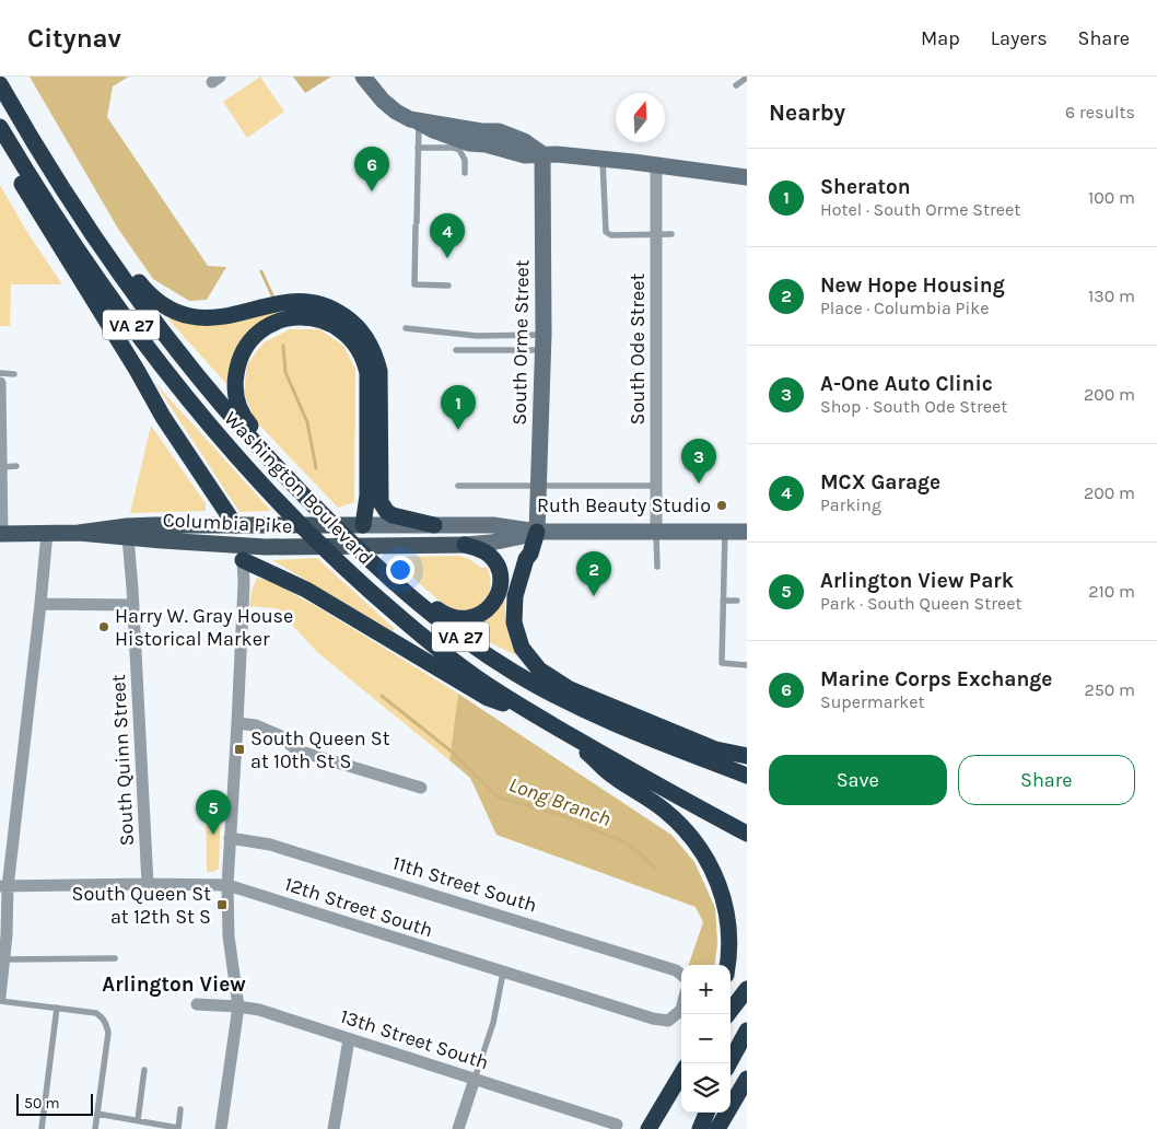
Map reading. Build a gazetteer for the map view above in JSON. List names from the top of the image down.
{
  "streets": {
    "highway": ["VA 27", "Washington Boulevard"],
    "main road": ["Columbia Pike"],
    "street": [
      "South Orme Street",
      "South Ode Street",
      "South Quinn Street",
      "11th Street South",
      "12th Street South",
      "13th Street South"
    ]
  },
  "crossings": [
    ["VA 27", "Washington Boulevard"],
    ["South Orme Street", "Columbia Pike"],
    ["South Ode Street", "Columbia Pike"],
    ["Columbia Pike", "South Quinn Street"],
    ["South Quinn Street", "12th Street South"]
  ],
  "districts": ["Arlington View"],
  "water": ["Long Branch"],
  "places": {
    "other": ["Ruth Beauty Studio", "Harry W. Gray House Historical Marker"],
    "transit": ["South Queen St at 10th St S", "South Queen St at 12th St S"]
  },
  "scale_bar": "50 m",
  "north": "top",
  "page": {
    "header": "Citynav",
    "nav": ["Map", "Layers", "Share"],
    "heading": ["Nearby", "6 results"],
    "pins": [
      "6",
      "4",
      "1",
      "3",
      "2",
      "5"
    ],
    "list": [
      {
        "mark": "1",
        "name": "Sheraton",
        "note": "Hotel · South Orme Street",
        "value": "100 m"
      },
      {
        "mark": "2",
        "name": "New Hope Housing",
        "note": "Place · Columbia Pike",
        "value": "130 m"
      },
      {
        "mark": "3",
        "name": "A-One Auto Clinic",
        "note": "Shop · South Ode Street",
        "value": "200 m"
      },
      {
        "mark": "4",
        "name": "MCX Garage",
        "note": "Parking",
        "value": "200 m"
      },
      {
        "mark": "5",
        "name": "Arlington View Park",
        "note": "Park · South Queen Street",
        "value": "210 m"
      },
      {
        "mark": "6",
        "name": "Marine Corps Exchange",
        "note": "Supermarket",
        "value": "250 m"
      }
    ],
    "buttons": ["Save", "Share"],
    "map_buttons": ["+", "−"],
    "scale": "50 m"
  }
}
